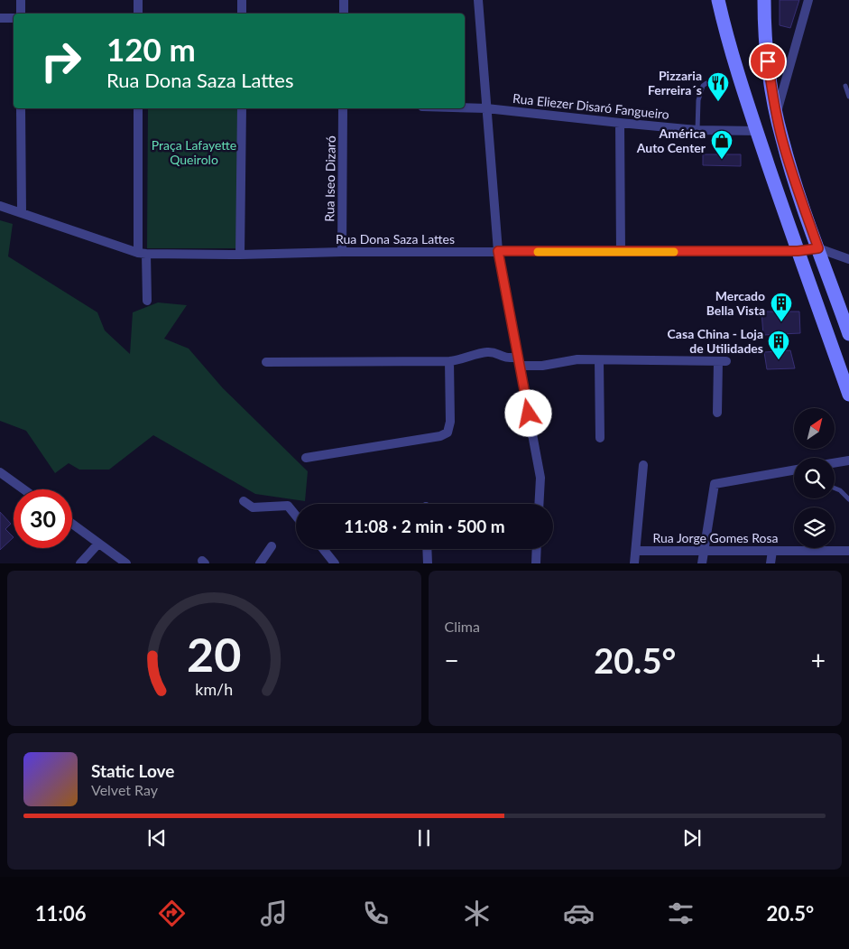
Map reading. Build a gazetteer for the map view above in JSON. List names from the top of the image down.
{
  "streets": {
    "street": [
      "Rua Eliezer Disaró Fangueiro",
      "Rua Iseo Dizaró",
      "Rua Dona Saza Lattes",
      "Rua Jorge Gomes Rosa"
    ]
  },
  "crossings": [
    ["Rua Iseo Dizaró", "Rua Dona Saza Lattes"]
  ],
  "parks": ["Praça Lafayette Queirolo"],
  "places": {
    "restaurant": ["Pizzaria Ferreira´s"],
    "shop": ["América Auto Center"],
    "building": ["Mercado Bella Vista", "Casa China - Loja de Utilidades"]
  },
  "north": "top right",
  "page": {
    "turn": ["120 m", "Rua Dona Saza Lattes"],
    "limit": "30",
    "trip": "11:08 · 2 min · 500 m",
    "tile": "Clima",
    "heat": ["−", "20.5°", "+"],
    "song": ["Static Love", "Velvet Ray"],
    "tabs": ["11:06", "20.5°"],
    "gauge": ["20", "km/h"]
  }
}
